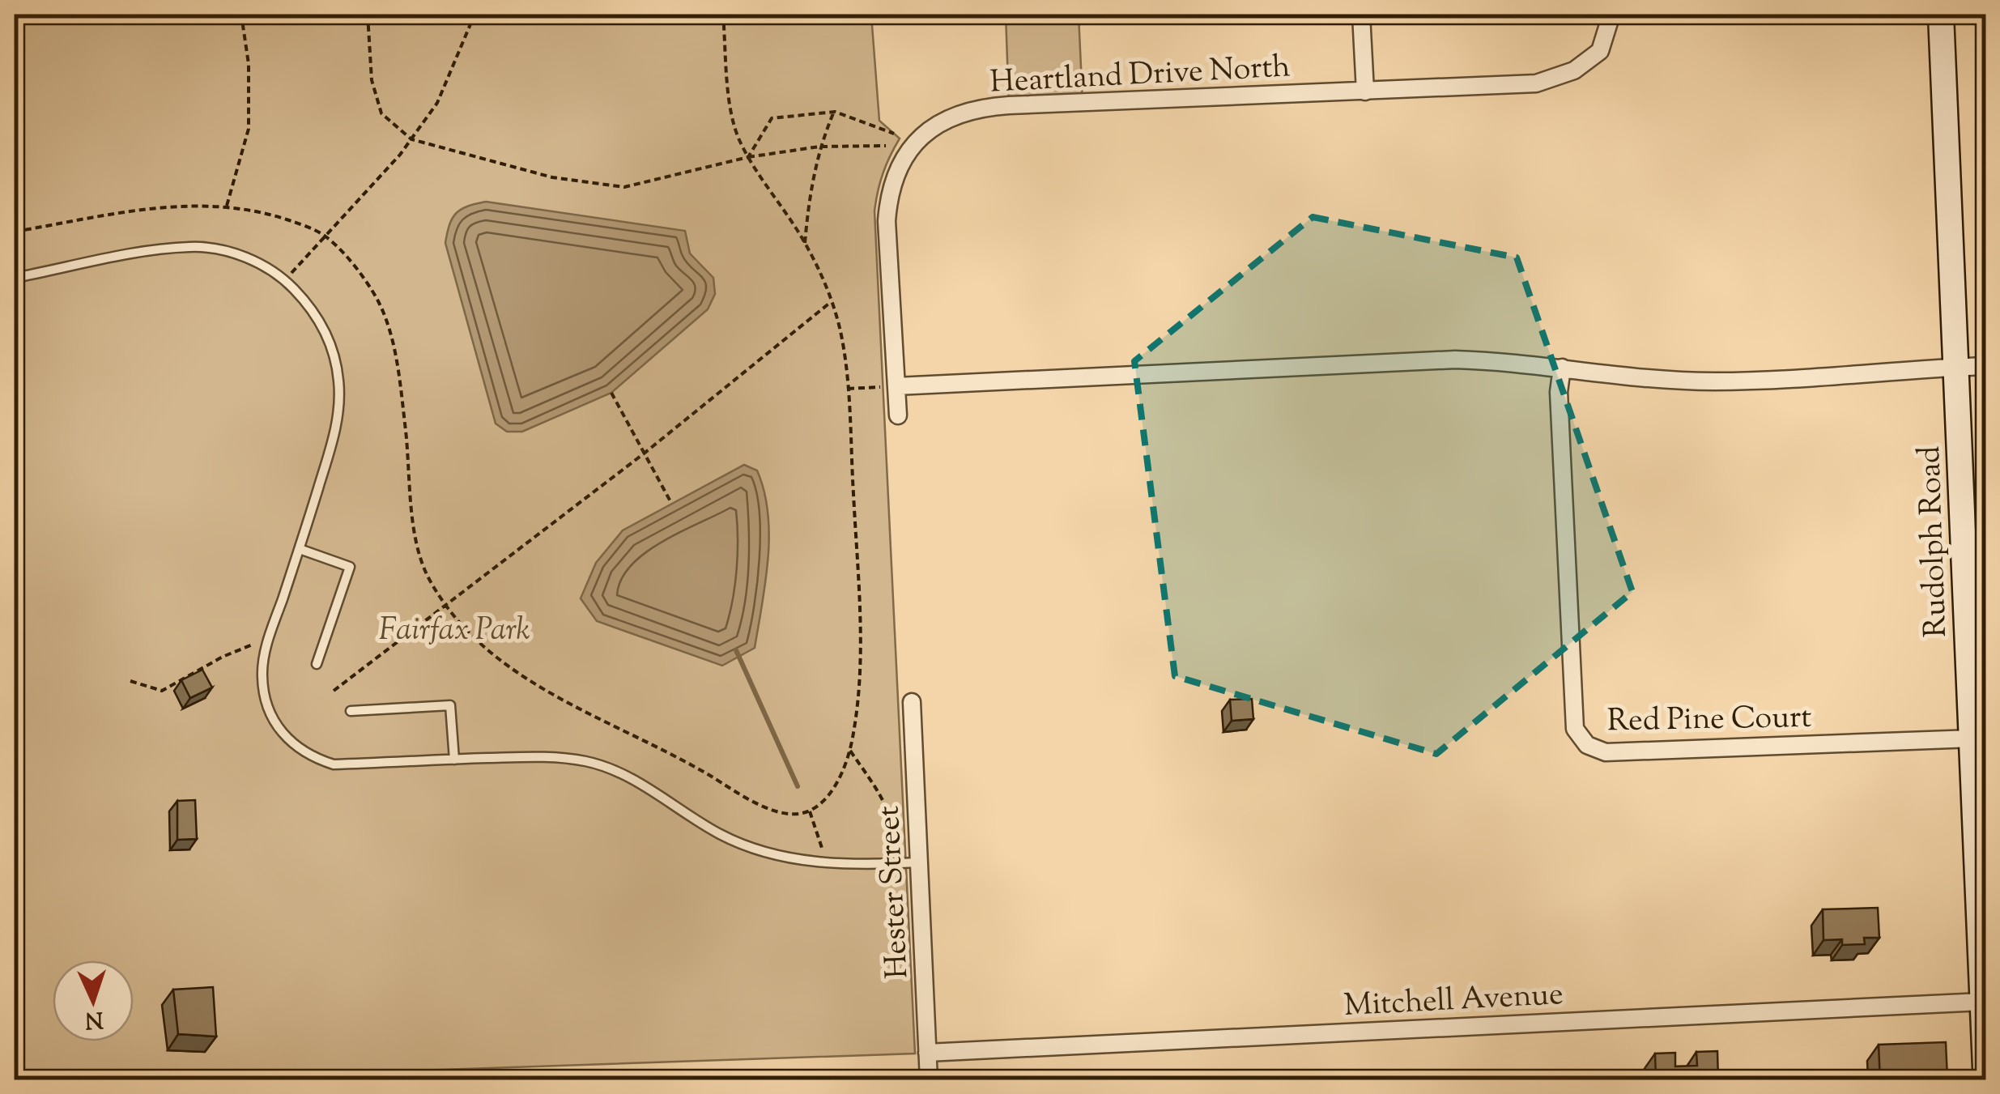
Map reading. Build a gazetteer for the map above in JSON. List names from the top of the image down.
{
  "streets": {
    "street": [
      "Heartland Drive North",
      "Rudolph Road",
      "Red Pine Court",
      "Hester Street",
      "Mitchell Avenue"
    ]
  },
  "crossings": [
    ["Rudolph Road", "Red Pine Court"],
    ["Rudolph Road", "Mitchell Avenue"],
    ["Hester Street", "Mitchell Avenue"]
  ],
  "parks": ["Fairfax Park"],
  "north": "bottom"
}
